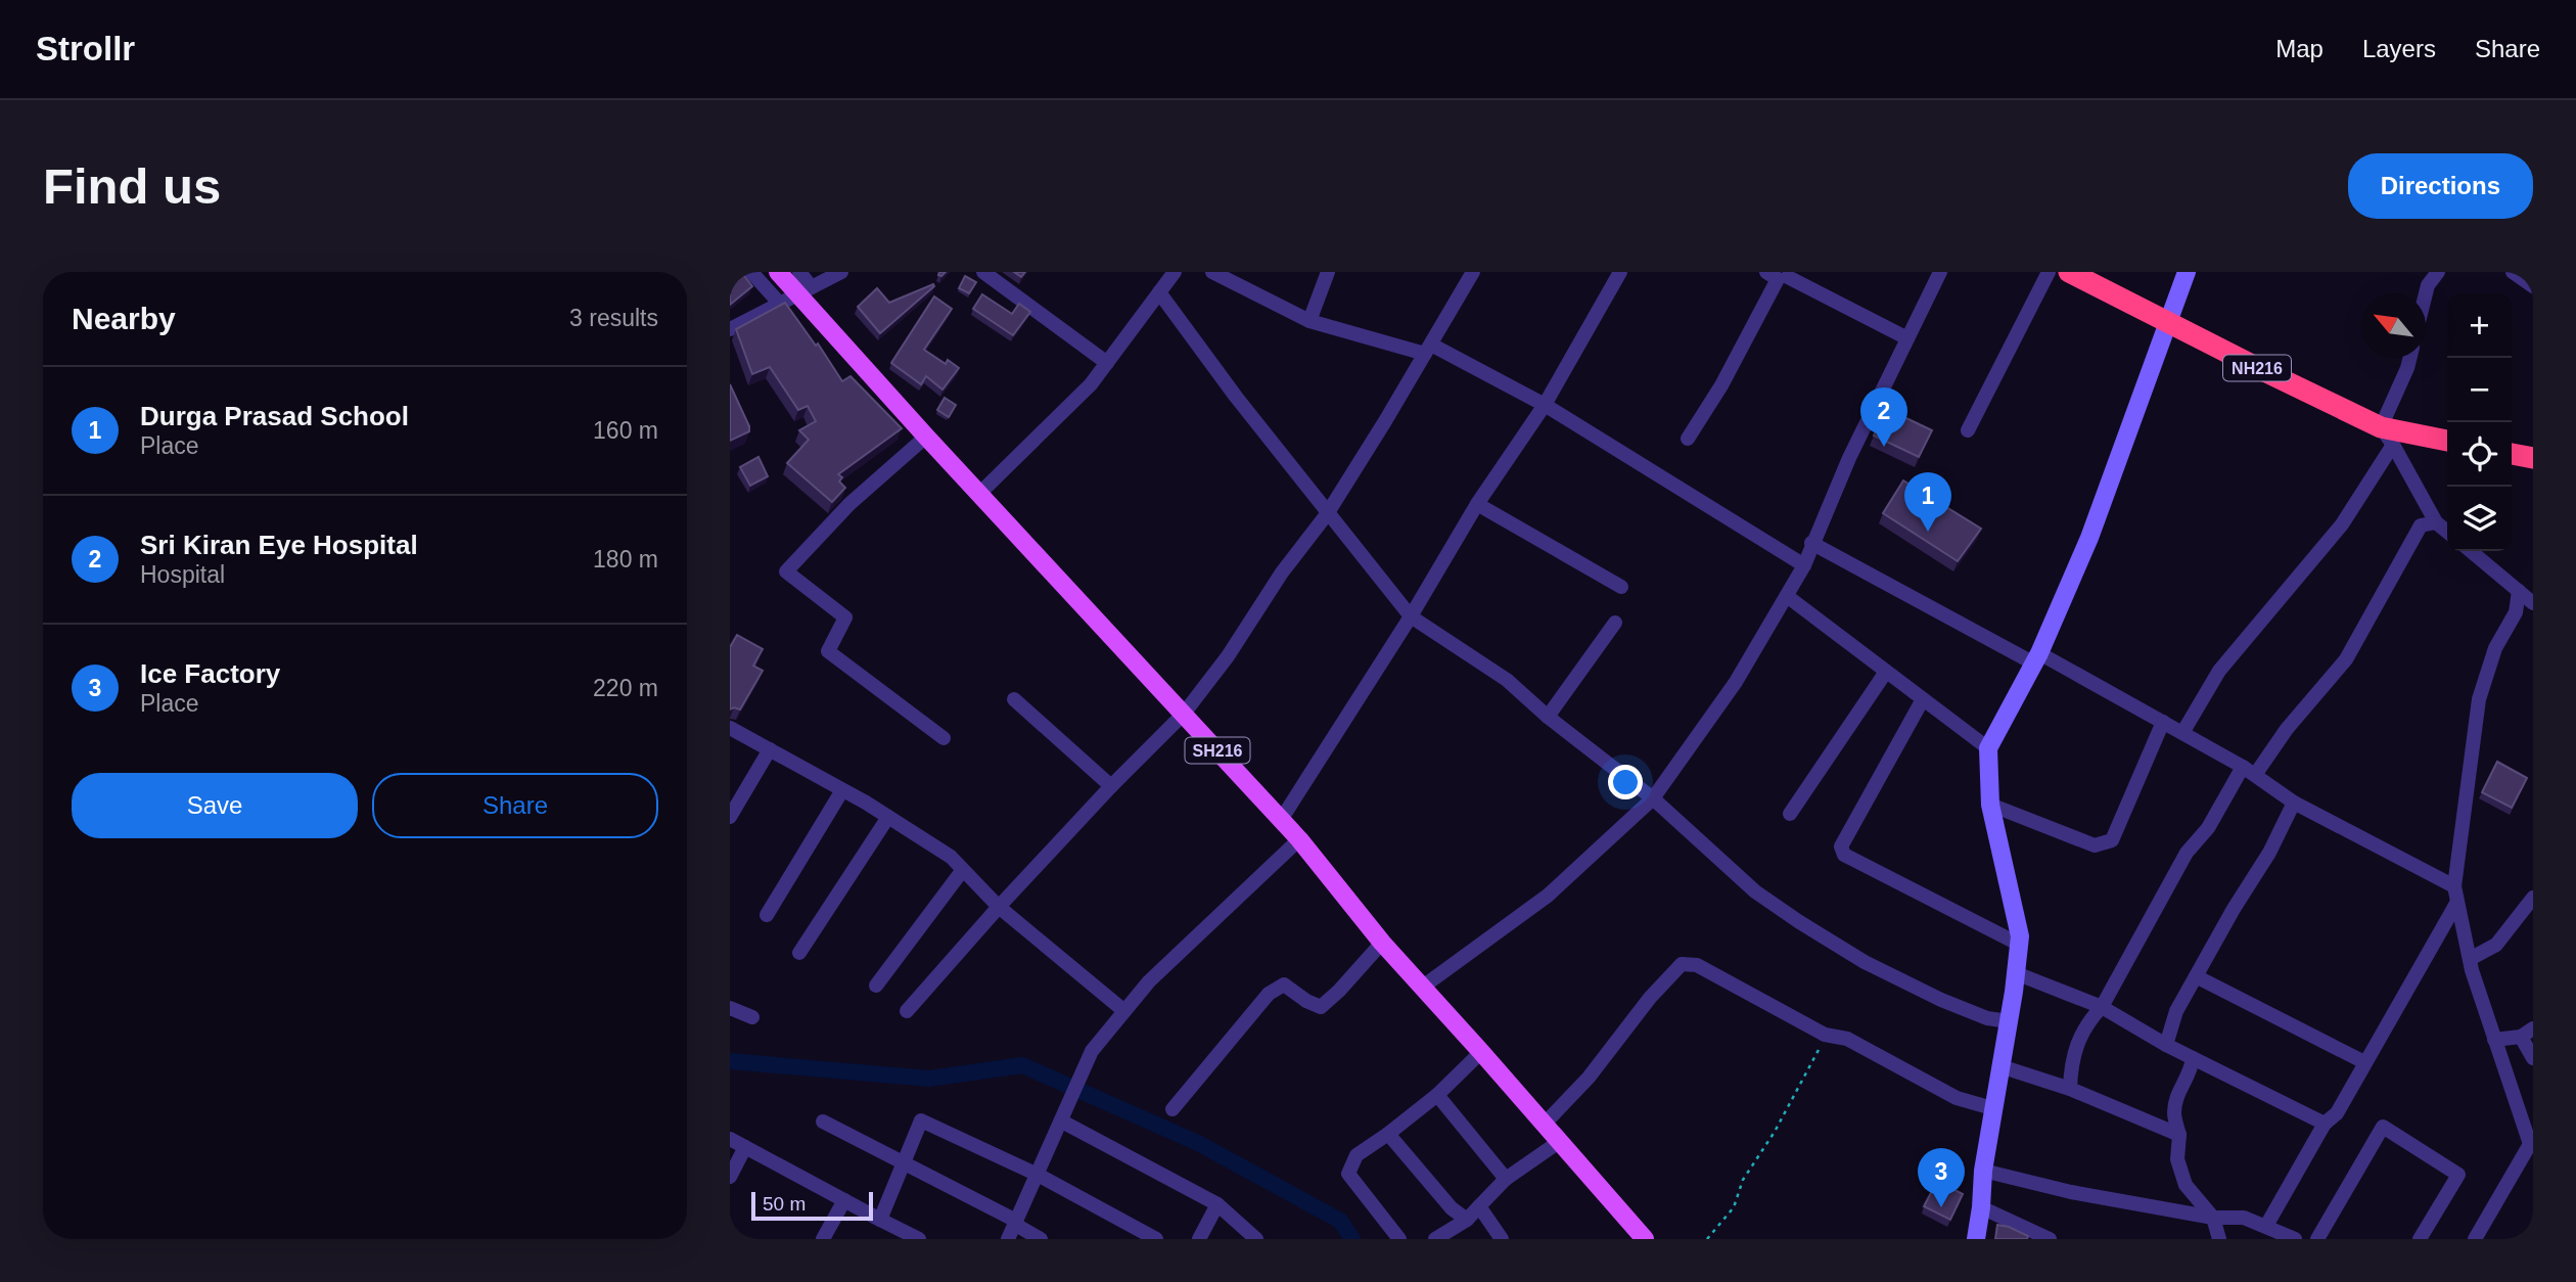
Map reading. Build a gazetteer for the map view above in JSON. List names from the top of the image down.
{
  "streets": {
    "highway": ["NH216"],
    "main road": ["SH216"]
  },
  "scale_bar": "50 m",
  "north": "top left",
  "page": {
    "header": "Strollr",
    "nav": ["Map", "Layers", "Share"],
    "buttons": [
      "Directions",
      ["Save", "Share"]
    ],
    "title": "Find us",
    "heading": ["Nearby", "3 results"],
    "map_buttons": ["+", "−"],
    "list": [
      {
        "mark": "1",
        "name": "Durga Prasad School",
        "note": "Place",
        "value": "160 m"
      },
      {
        "mark": "2",
        "name": "Sri Kiran Eye Hospital",
        "note": "Hospital",
        "value": "180 m"
      },
      {
        "mark": "3",
        "name": "Ice Factory",
        "note": "Place",
        "value": "220 m"
      }
    ],
    "pins": ["2", "1", "3"],
    "scale": "50 m"
  }
}
